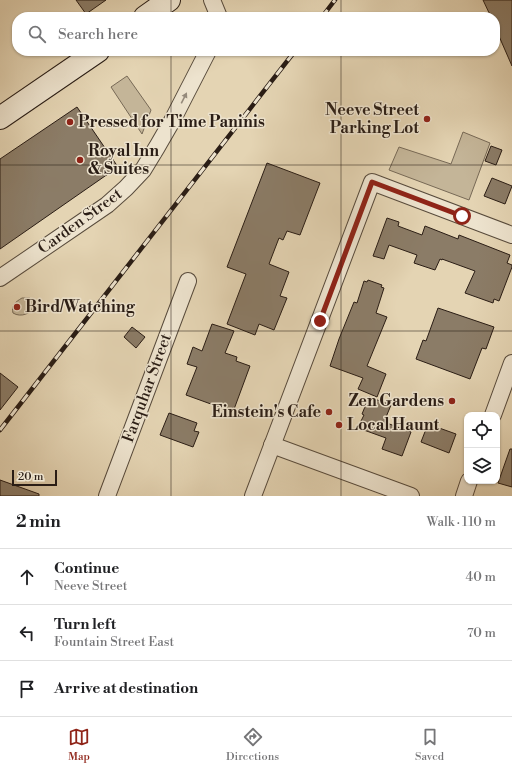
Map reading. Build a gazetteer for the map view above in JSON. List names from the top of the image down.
{
  "streets": {
    "street": ["Carden Street", "Farquhar Street"]
  },
  "places": [
    "Neeve Street Parking Lot",
    "Pressed for Time Paninis",
    "Royal Inn & Suites",
    "Bird/Watching",
    "Zen Gardens",
    "Einstein's Cafe",
    "Local Haunt"
  ],
  "scale_bar": "20 m",
  "page": {
    "search": "Search here",
    "scale": "20 m",
    "heading": ["2 min", "Walk · 110 m"],
    "list": [
      ["Continue", "Neeve Street", "40 m"],
      ["Turn left", "Fountain Street East", "70 m"],
      "Arrive at destination"
    ],
    "nav": ["Map", "Directions", "Saved"]
  }
}
